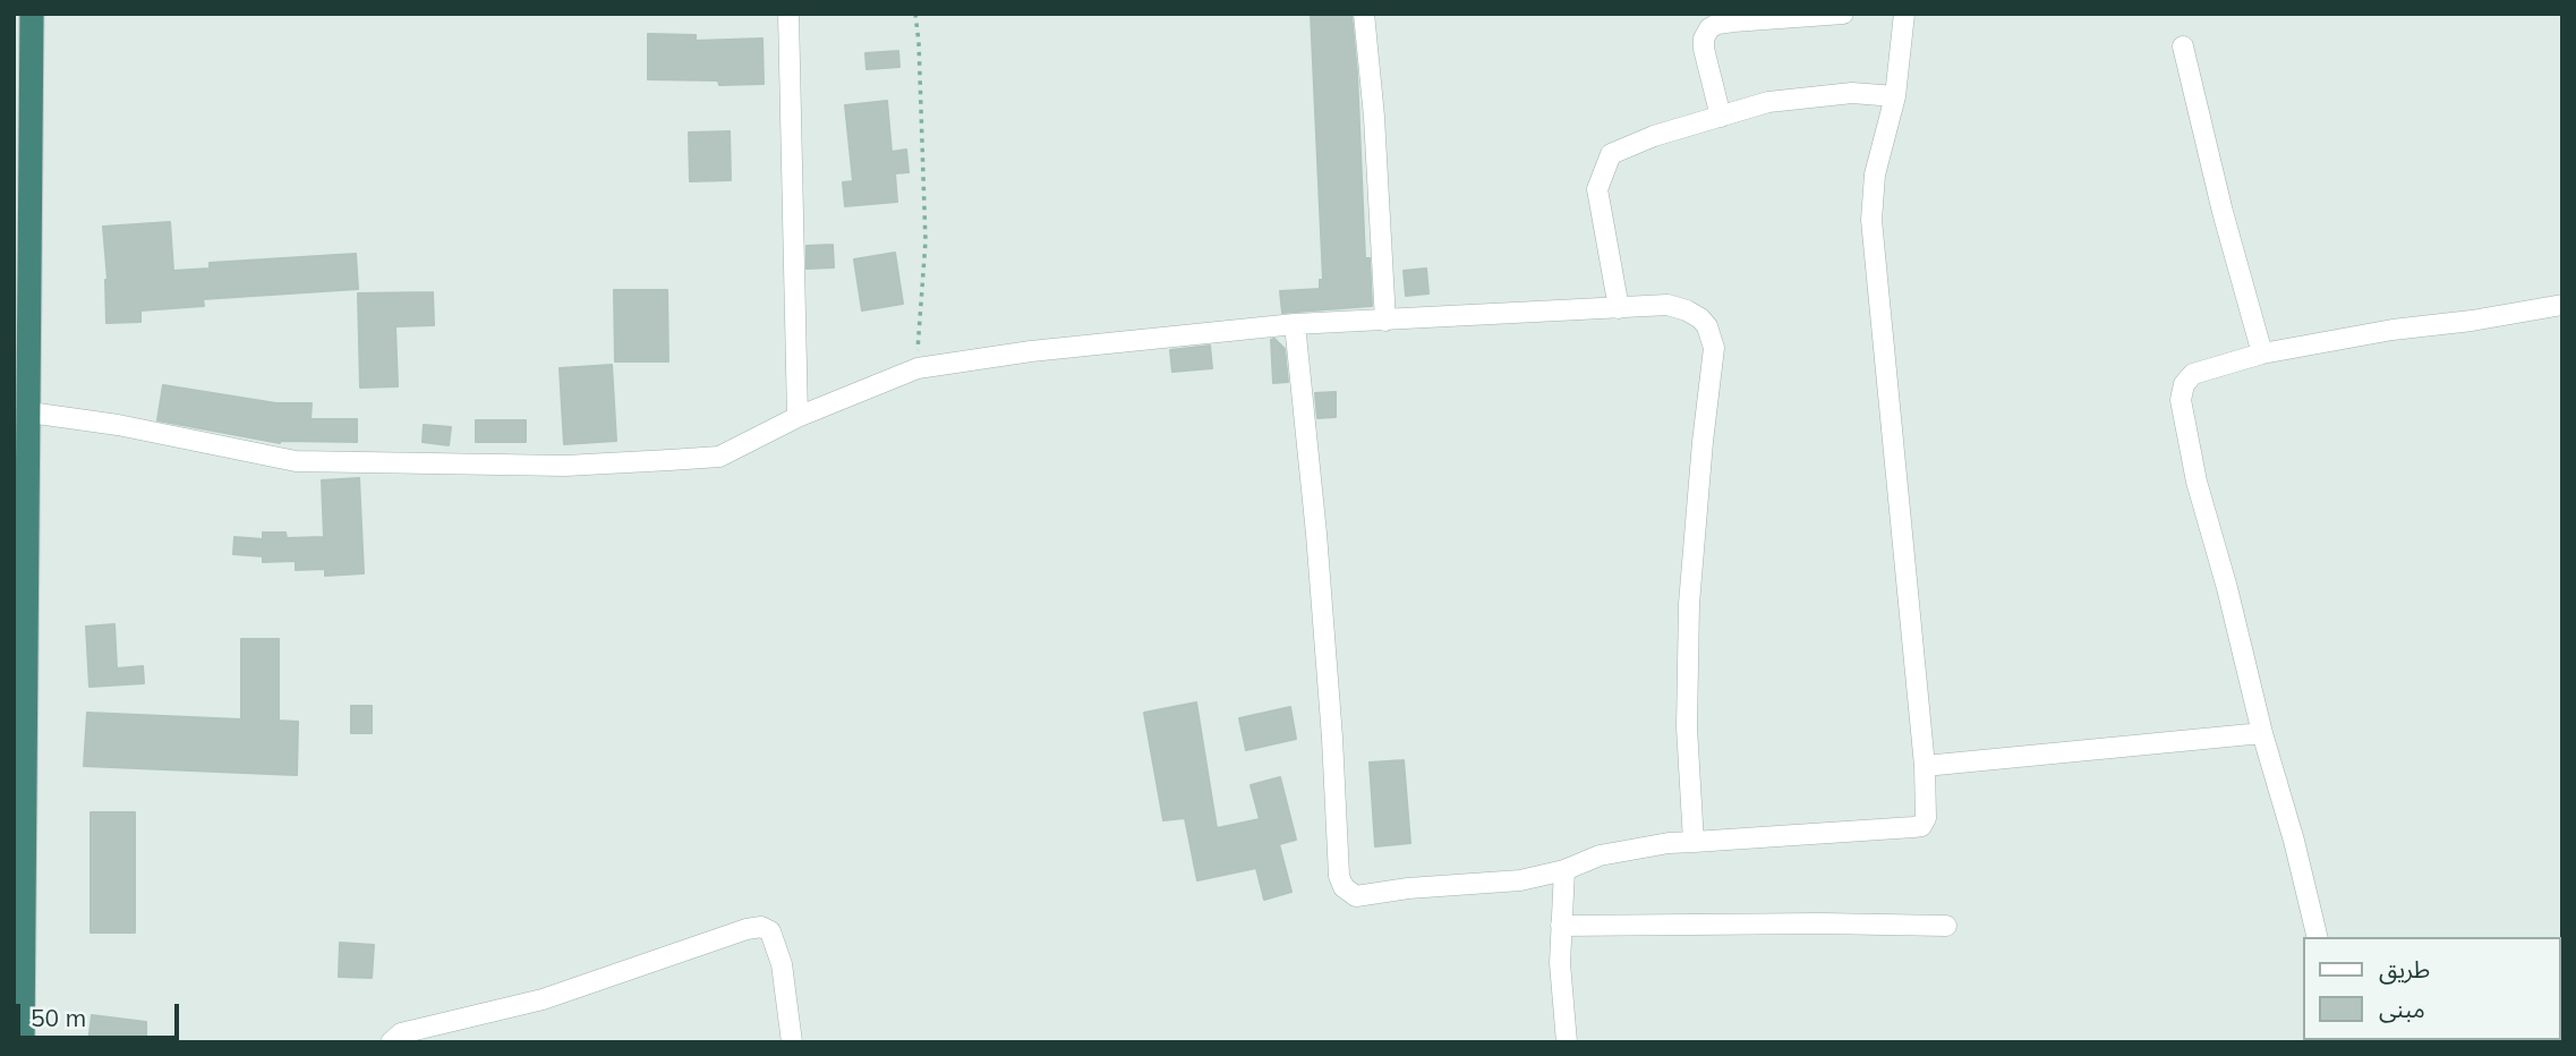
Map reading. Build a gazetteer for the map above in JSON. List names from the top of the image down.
{
  "legend": ["طريق", "مبنى"],
  "scale_bar": "50 m"
}
